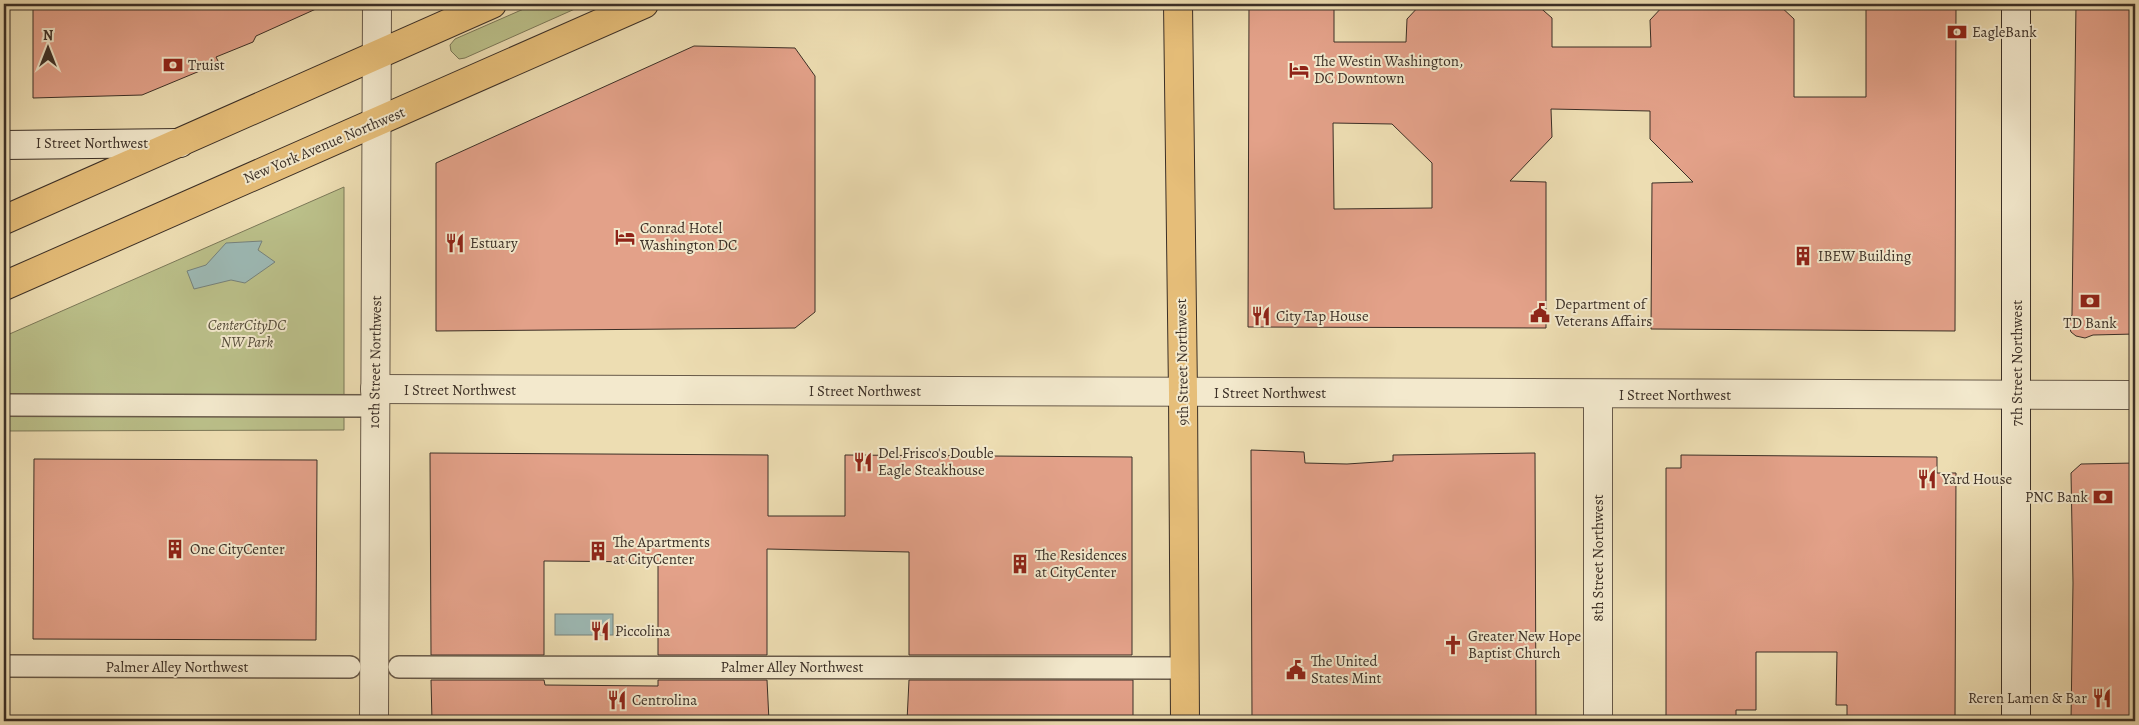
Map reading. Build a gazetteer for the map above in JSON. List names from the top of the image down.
{
  "streets": {
    "main road": ["New York Avenue Northwest", "9th Street Northwest"],
    "street": [
      "I Street Northwest",
      "10th Street Northwest",
      "7th Street Northwest",
      "8th Street Northwest",
      "Palmer Alley Northwest"
    ]
  },
  "crossings": [
    ["I Street Northwest", "10th Street Northwest"],
    ["I Street Northwest", "9th Street Northwest"],
    ["I Street Northwest", "7th Street Northwest"],
    ["I Street Northwest", "8th Street Northwest"],
    ["New York Avenue Northwest", "10th Street Northwest"],
    ["9th Street Northwest", "Palmer Alley Northwest"]
  ],
  "parks": ["CenterCityDC NW Park"],
  "places": {
    "bank": [
      "EagleBank",
      "Truist",
      "TD Bank",
      "PNC Bank"
    ],
    "hotel": ["The Westin Washington, DC Downtown", "Conrad Hotel Washington DC"],
    "restaurant": [
      "Estuary",
      "City Tap House",
      "Del Frisco's Double Eagle Steakhouse",
      "Yard House",
      "Piccolina",
      "Reren Lamen & Bar",
      "Centrolina"
    ],
    "building": [
      "IBEW Building",
      "One CityCenter",
      "The Apartments at CityCenter",
      "The Residences at CityCenter"
    ],
    "public building": ["Department of Veterans Affairs", "The United States Mint"],
    "church": ["Greater New Hope Baptist Church"]
  },
  "north": "top"
}
